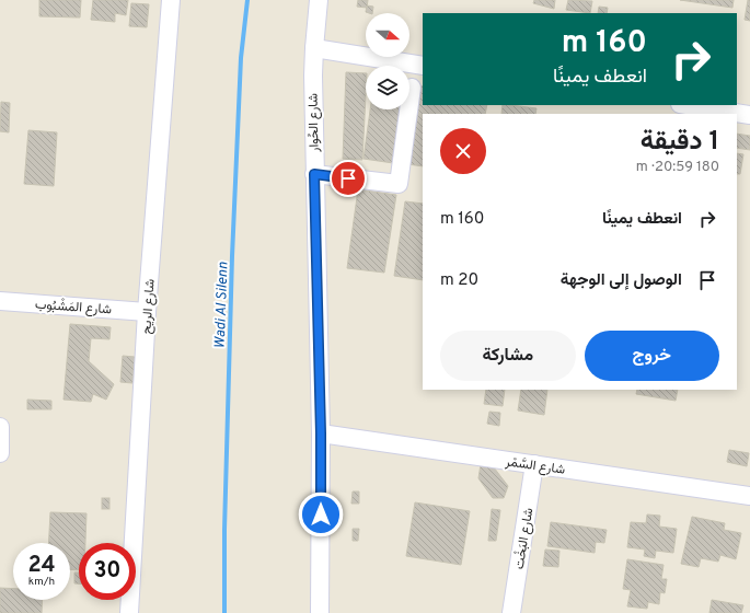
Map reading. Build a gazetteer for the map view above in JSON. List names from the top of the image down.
{
  "streets": {
    "street": [
      "شارع الحُوار",
      "شارع المَشْبُوب",
      "شارع الريح",
      "شارع السَّمْر",
      "شارع البَخْت"
    ]
  },
  "crossings": [
    ["شارع الحُوار", "شارع السَّمْر"],
    ["شارع المَشْبُوب", "شارع الريح"],
    ["شارع السَّمْر", "شارع البَخْت"]
  ],
  "water": ["Wadi Al Silenn"],
  "north": "right",
  "page": {
    "turn": ["160 m", "انعطف يمينًا"],
    "heading": ["1 دقيقة", "180 m · 20:59"],
    "list": [
      {
        "name": "انعطف يمينًا",
        "value": "160 m"
      },
      {
        "name": "الوصول إلى الوجهة",
        "value": "20 m"
      }
    ],
    "buttons": ["خروج", "مشاركة"],
    "speed": "24 km/h",
    "limit": "30"
  }
}
